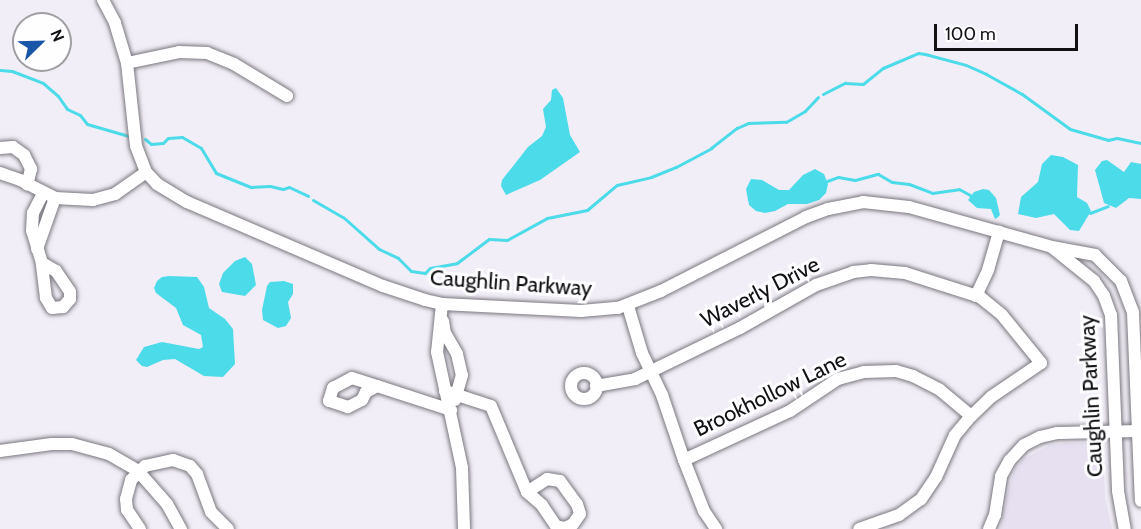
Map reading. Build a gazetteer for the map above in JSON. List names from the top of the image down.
{
  "streets": {
    "street": ["Caughlin Parkway", "Waverly Drive", "Brookhollow Lane"]
  },
  "crossings": [
    ["Waverly Drive", "Brookhollow Lane"]
  ],
  "scale_bar": "100 m",
  "north": "top right"
}
